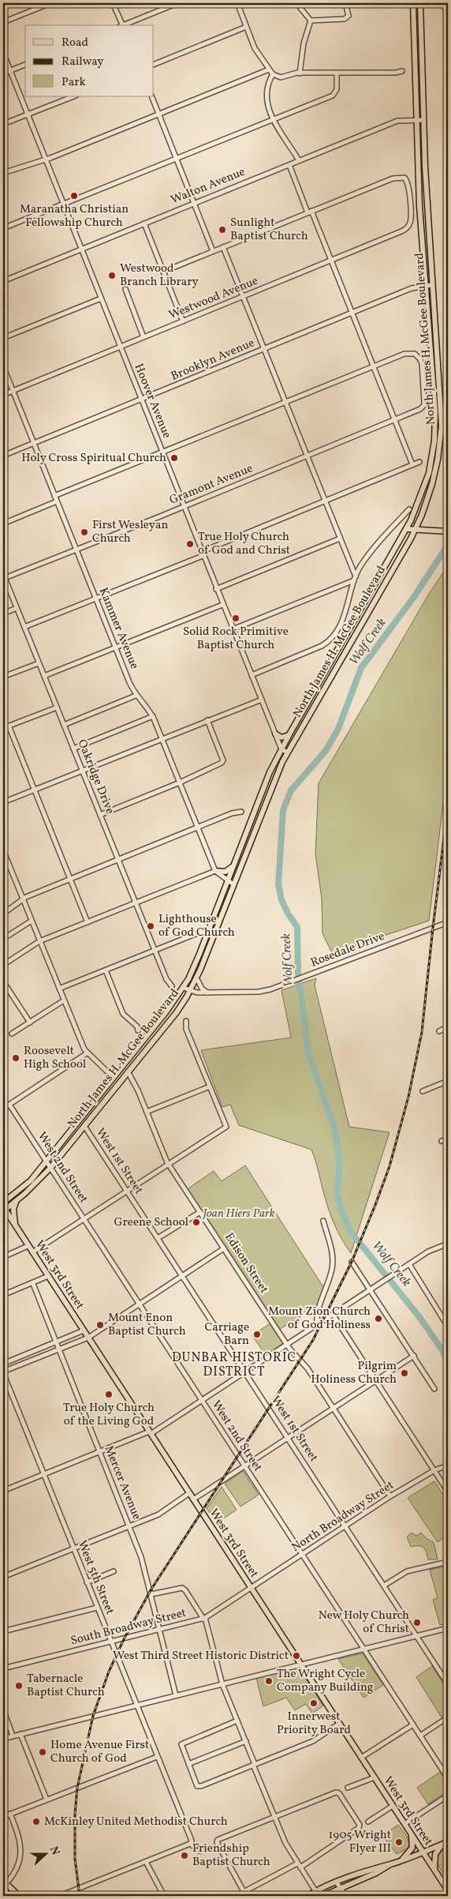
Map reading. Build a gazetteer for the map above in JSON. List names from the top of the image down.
{
  "streets": {
    "main road": ["North James H. McGee Boulevard", "West 3rd Street"],
    "street": [
      "Walton Avenue",
      "Westwood Avenue",
      "Brooklyn Avenue",
      "Hoover Avenue",
      "Gramont Avenue",
      "Kammer Avenue",
      "Oakridge Drive",
      "Rosedale Drive",
      "West 1st Street",
      "West 2nd Street",
      "Edison Street",
      "Mercer Avenue",
      "North Broadway Street",
      "West 5th Street",
      "South Broadway Street"
    ]
  },
  "crossings": [
    ["Walton Avenue", "North James H. McGee Boulevard"],
    ["Walton Avenue", "Hoover Avenue"],
    ["Westwood Avenue", "Hoover Avenue"],
    ["Westwood Avenue", "Kammer Avenue"],
    ["North James H. McGee Boulevard", "Brooklyn Avenue"],
    ["North James H. McGee Boulevard", "Hoover Avenue"],
    ["North James H. McGee Boulevard", "Kammer Avenue"],
    ["North James H. McGee Boulevard", "Rosedale Drive"],
    ["North James H. McGee Boulevard", "West 1st Street"],
    ["North James H. McGee Boulevard", "West 2nd Street"],
    ["North James H. McGee Boulevard", "Edison Street"],
    ["North James H. McGee Boulevard", "West 3rd Street"],
    ["Brooklyn Avenue", "Hoover Avenue"],
    ["Brooklyn Avenue", "Kammer Avenue"],
    ["Hoover Avenue", "Gramont Avenue"],
    ["Gramont Avenue", "Kammer Avenue"],
    ["Gramont Avenue", "Oakridge Drive"],
    ["West 1st Street", "North Broadway Street"],
    ["West 2nd Street", "North Broadway Street"],
    ["Edison Street", "North Broadway Street"],
    ["West 3rd Street", "North Broadway Street"],
    ["West 3rd Street", "South Broadway Street"],
    ["Mercer Avenue", "South Broadway Street"],
    ["North Broadway Street", "South Broadway Street"],
    ["West 5th Street", "South Broadway Street"]
  ],
  "districts": ["DUNBAR HISTORIC DISTRICT"],
  "water": ["Wolf Creek"],
  "parks": ["Joan Hiers Park"],
  "places": [
    "Maranatha Christian Fellowship Church",
    "Sunlight Baptist Church",
    "Westwood Branch Library",
    "Holy Cross Spiritual Church",
    "First Wesleyan Church",
    "True Holy Church of God and Christ",
    "Solid Rock Primitive Baptist Church",
    "Lighthouse of God Church",
    "Roosevelt High School",
    "Greene School",
    "Mount Zion Church of God Holiness",
    "Mount Enon Baptist Church",
    "Carriage Barn",
    "Pilgrim Holiness Church",
    "True Holy Church of the Living God",
    "New Holy Church of Christ",
    "West Third Street Historic District",
    "The Wright Cycle Company Building",
    "Tabernacle Baptist Church",
    "Innerwest Priority Board",
    "Home Avenue First Church of God",
    "McKinley United Methodist Church",
    "1905 Wright Flyer III",
    "Friendship Baptist Church"
  ],
  "legend": ["Road", "Railway", "Park"],
  "north": "right"
}
